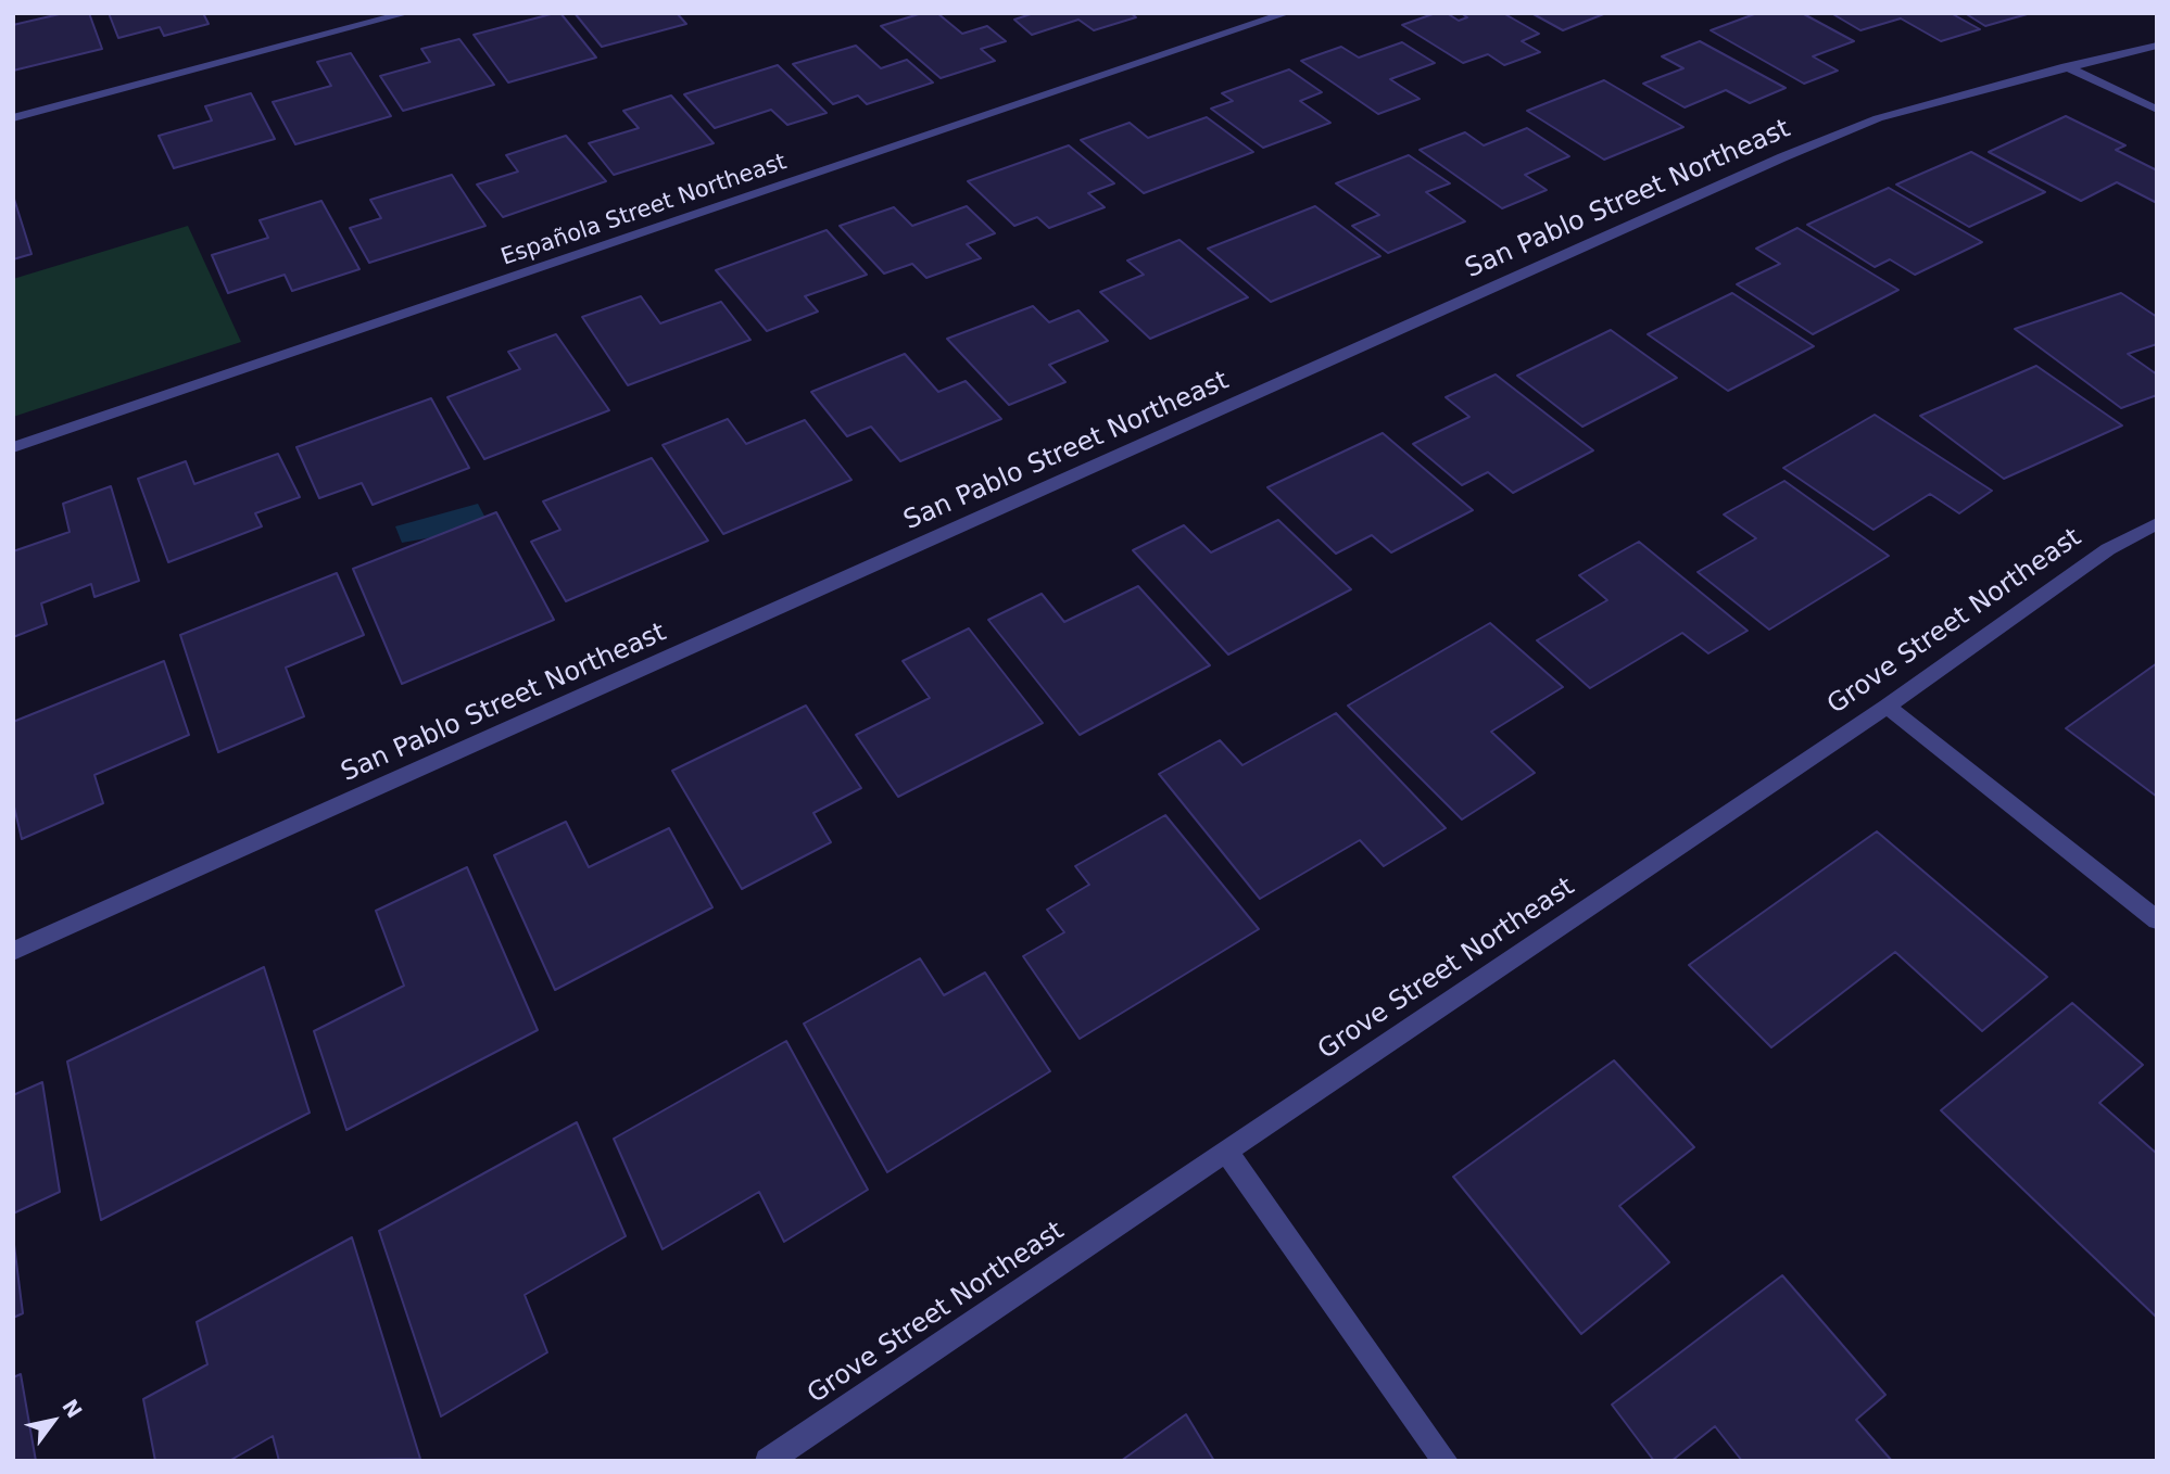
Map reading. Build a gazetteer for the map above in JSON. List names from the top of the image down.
{
  "streets": {
    "street": ["San Pablo Street Northeast", "Española Street Northeast", "Grove Street Northeast"]
  },
  "north": "top right"
}
